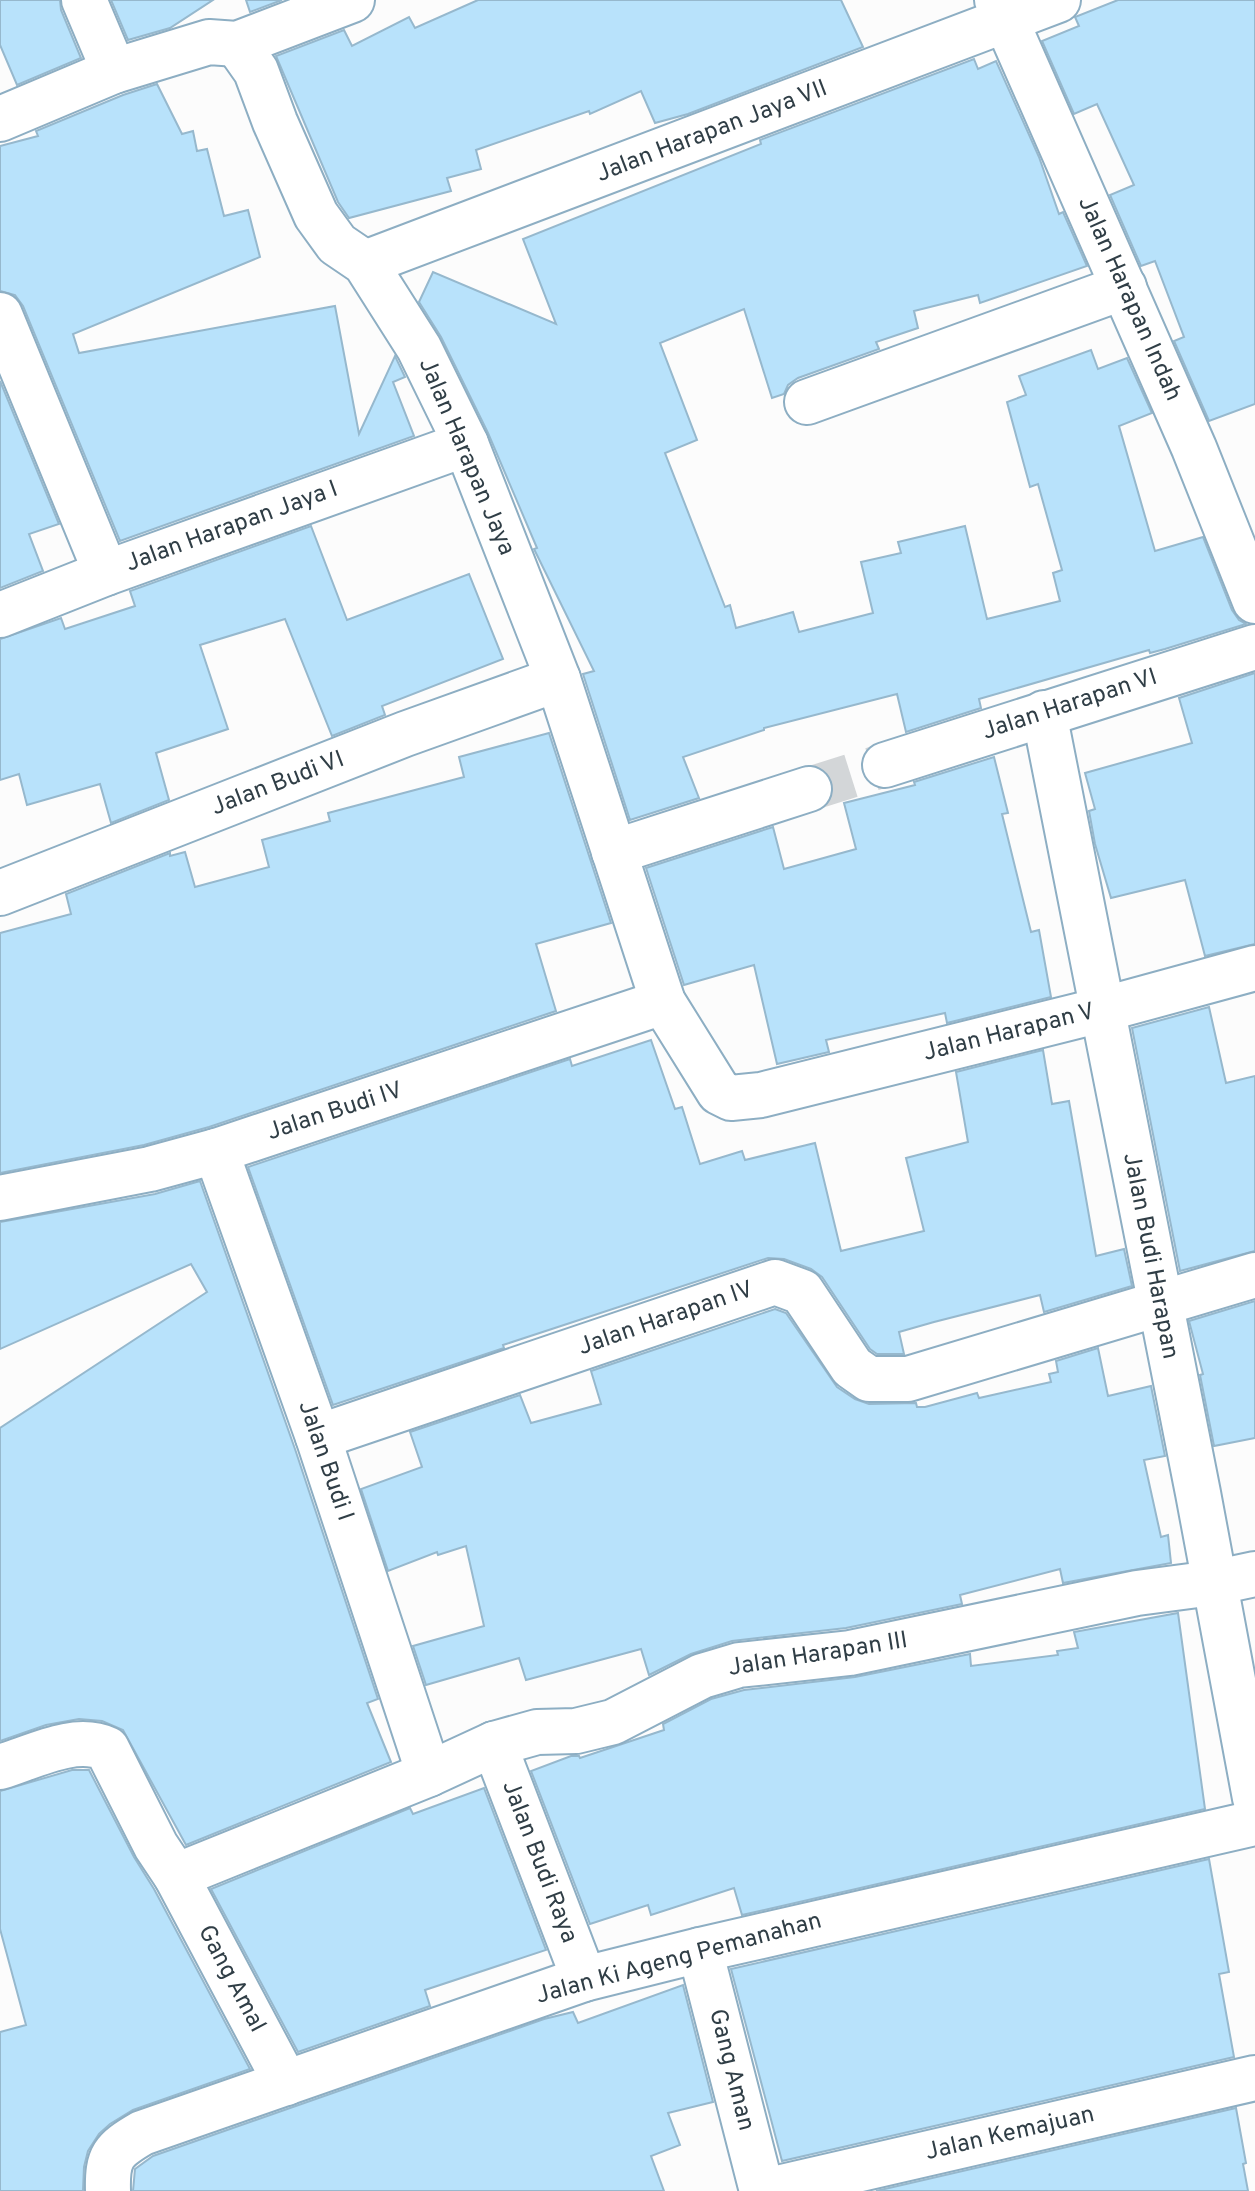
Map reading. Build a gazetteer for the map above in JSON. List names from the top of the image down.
{
  "streets": {
    "street": [
      "Jalan Harapan Jaya VII",
      "Jalan Harapan Indah",
      "Jalan Harapan Jaya",
      "Jalan Harapan Jaya I",
      "Jalan Harapan VI",
      "Jalan Budi VI",
      "Jalan Harapan V",
      "Jalan Budi IV",
      "Jalan Budi Harapan",
      "Jalan Harapan IV",
      "Jalan Budi I",
      "Jalan Harapan III",
      "Jalan Budi Raya",
      "Jalan Ki Ageng Pemanahan",
      "Gang Amal",
      "Gang Aman",
      "Jalan Kemajuan"
    ]
  },
  "crossings": [
    ["Jalan Harapan Jaya VII", "Jalan Harapan Indah"],
    ["Jalan Harapan Jaya VII", "Jalan Harapan Jaya"],
    ["Jalan Harapan Jaya", "Jalan Harapan Jaya I"],
    ["Jalan Harapan Jaya", "Jalan Budi VI"],
    ["Jalan Harapan Jaya", "Jalan Harapan V"],
    ["Jalan Harapan Jaya", "Jalan Budi IV"],
    ["Jalan Harapan VI", "Jalan Budi Harapan"],
    ["Jalan Harapan V", "Jalan Budi Harapan"],
    ["Jalan Budi IV", "Jalan Budi I"],
    ["Jalan Budi Harapan", "Jalan Harapan IV"],
    ["Jalan Budi Harapan", "Jalan Harapan III"],
    ["Jalan Harapan IV", "Jalan Budi I"],
    ["Jalan Budi I", "Jalan Harapan III"],
    ["Jalan Harapan III", "Jalan Budi Raya"],
    ["Jalan Harapan III", "Gang Amal"],
    ["Jalan Budi Raya", "Jalan Ki Ageng Pemanahan"],
    ["Jalan Ki Ageng Pemanahan", "Gang Amal"],
    ["Jalan Ki Ageng Pemanahan", "Gang Aman"],
    ["Gang Aman", "Jalan Kemajuan"]
  ]
}
